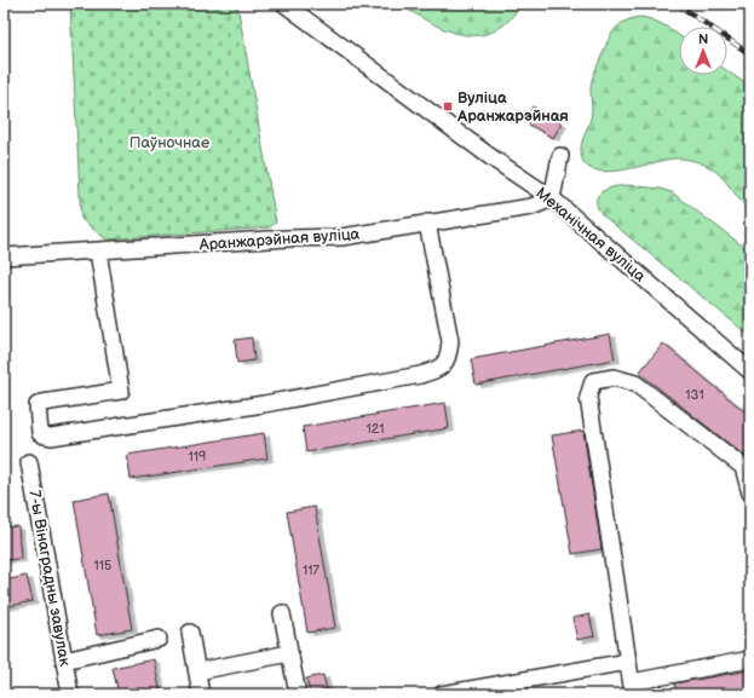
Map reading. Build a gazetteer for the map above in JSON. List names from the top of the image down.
{
  "streets": {
    "street": ["Механічная вуліца", "Аранжарэйная вуліца", "7-ы Вінаградны завулак"]
  },
  "crossings": [
    ["Механічная вуліца", "Аранжарэйная вуліца"]
  ],
  "parks": ["Паўночнае"],
  "places": {
    "transit": ["Вуліца Аранжарэйная"]
  },
  "house_numbers": [
    "131",
    "121",
    "119",
    "115",
    "117"
  ],
  "north": "top"
}
